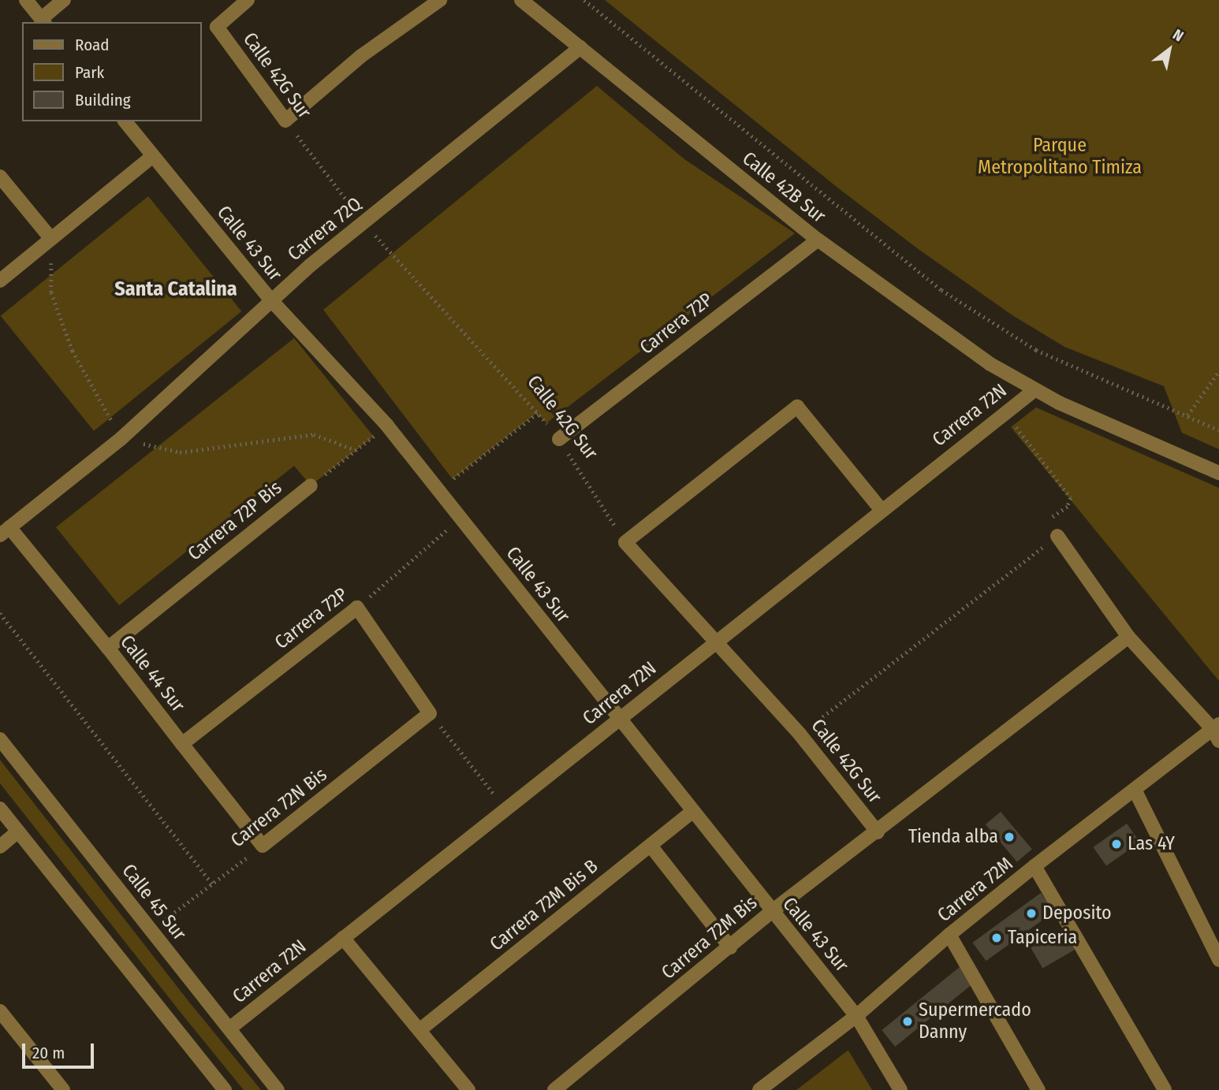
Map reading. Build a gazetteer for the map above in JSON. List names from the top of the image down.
{
  "streets": {
    "street": [
      "Calle 42G Sur",
      "Calle 42B Sur",
      "Carrera 72Q",
      "Calle 43 Sur",
      "Carrera 72P",
      "Carrera 72N",
      "Carrera 72P Bis",
      "Calle 44 Sur",
      "Carrera 72N Bis",
      "Carrera 72M",
      "Calle 45 Sur",
      "Carrera 72M Bis B",
      "Carrera 72M Bis"
    ]
  },
  "crossings": [
    ["Calle 42G Sur", "Carrera 72Q"],
    ["Calle 42G Sur", "Carrera 72P"],
    ["Calle 42G Sur", "Carrera 72N"],
    ["Calle 42G Sur", "Carrera 72M Bis"],
    ["Calle 42B Sur", "Carrera 72Q"],
    ["Calle 42B Sur", "Carrera 72P"],
    ["Calle 42B Sur", "Carrera 72N"],
    ["Carrera 72Q", "Calle 43 Sur"],
    ["Carrera 72Q", "Calle 44 Sur"],
    ["Calle 43 Sur", "Carrera 72P"],
    ["Calle 43 Sur", "Carrera 72N"],
    ["Calle 43 Sur", "Carrera 72P Bis"],
    ["Calle 43 Sur", "Carrera 72M"],
    ["Calle 43 Sur", "Carrera 72M Bis B"],
    ["Calle 43 Sur", "Carrera 72M Bis"],
    ["Carrera 72P", "Calle 44 Sur"],
    ["Carrera 72N", "Calle 45 Sur"],
    ["Carrera 72P Bis", "Calle 44 Sur"],
    ["Calle 44 Sur", "Carrera 72N Bis"],
    ["Carrera 72N Bis", "Calle 45 Sur"]
  ],
  "districts": ["Santa Catalina"],
  "parks": ["Parque Metropolitano Timiza"],
  "places": [
    "Tienda alba",
    "Las 4Y",
    "Deposito",
    "Tapiceria",
    "Supermercado Danny"
  ],
  "legend": ["Road", "Park", "Building"],
  "scale_bar": "20 m",
  "north": "top right"
}
